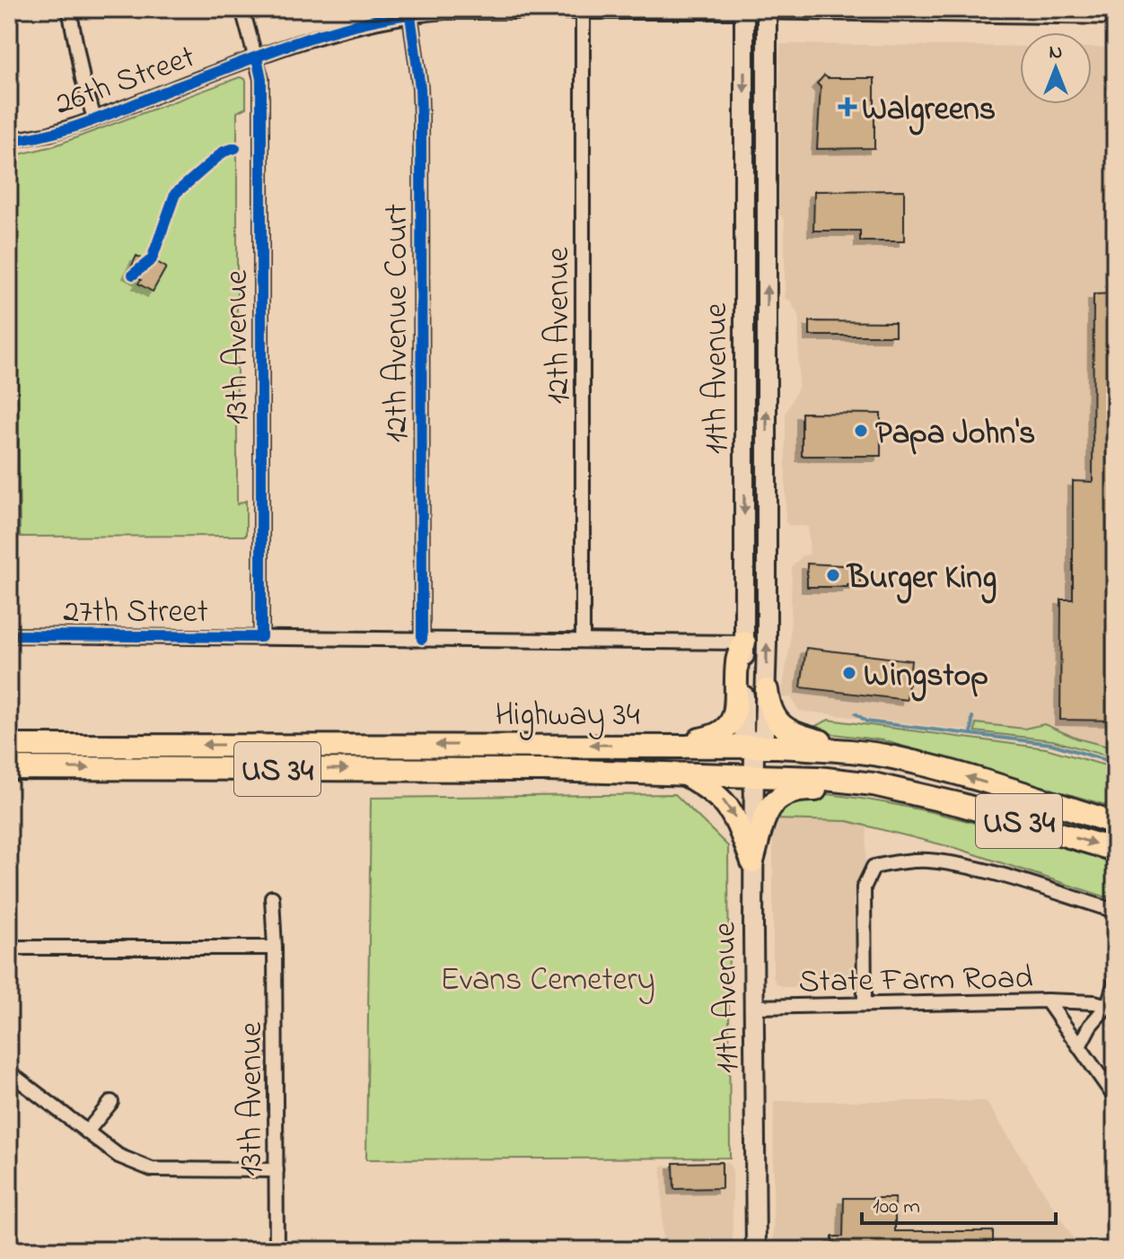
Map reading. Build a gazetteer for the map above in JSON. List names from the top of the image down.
{
  "streets": {
    "highway": ["Highway 34", "US 34"],
    "main road": ["11th Avenue"],
    "street": [
      "26th Street",
      "12th Avenue Court",
      "12th Avenue",
      "13th Avenue",
      "27th Street",
      "State Farm Road"
    ]
  },
  "crossings": [
    ["26th Street", "12th Avenue Court"],
    ["26th Street", "12th Avenue"],
    ["26th Street", "13th Avenue"],
    ["26th Street", "11th Avenue"],
    ["12th Avenue Court", "27th Street"],
    ["12th Avenue", "27th Street"],
    ["13th Avenue", "27th Street"],
    ["11th Avenue", "27th Street"],
    ["11th Avenue", "Highway 34"],
    ["11th Avenue", "State Farm Road"]
  ],
  "parks": ["Evans Cemetery"],
  "places": {
    "health": ["Walgreens"],
    "other": ["Papa John's", "Burger King", "Wingstop"]
  },
  "scale_bar": "100 m",
  "north": "top"
}
